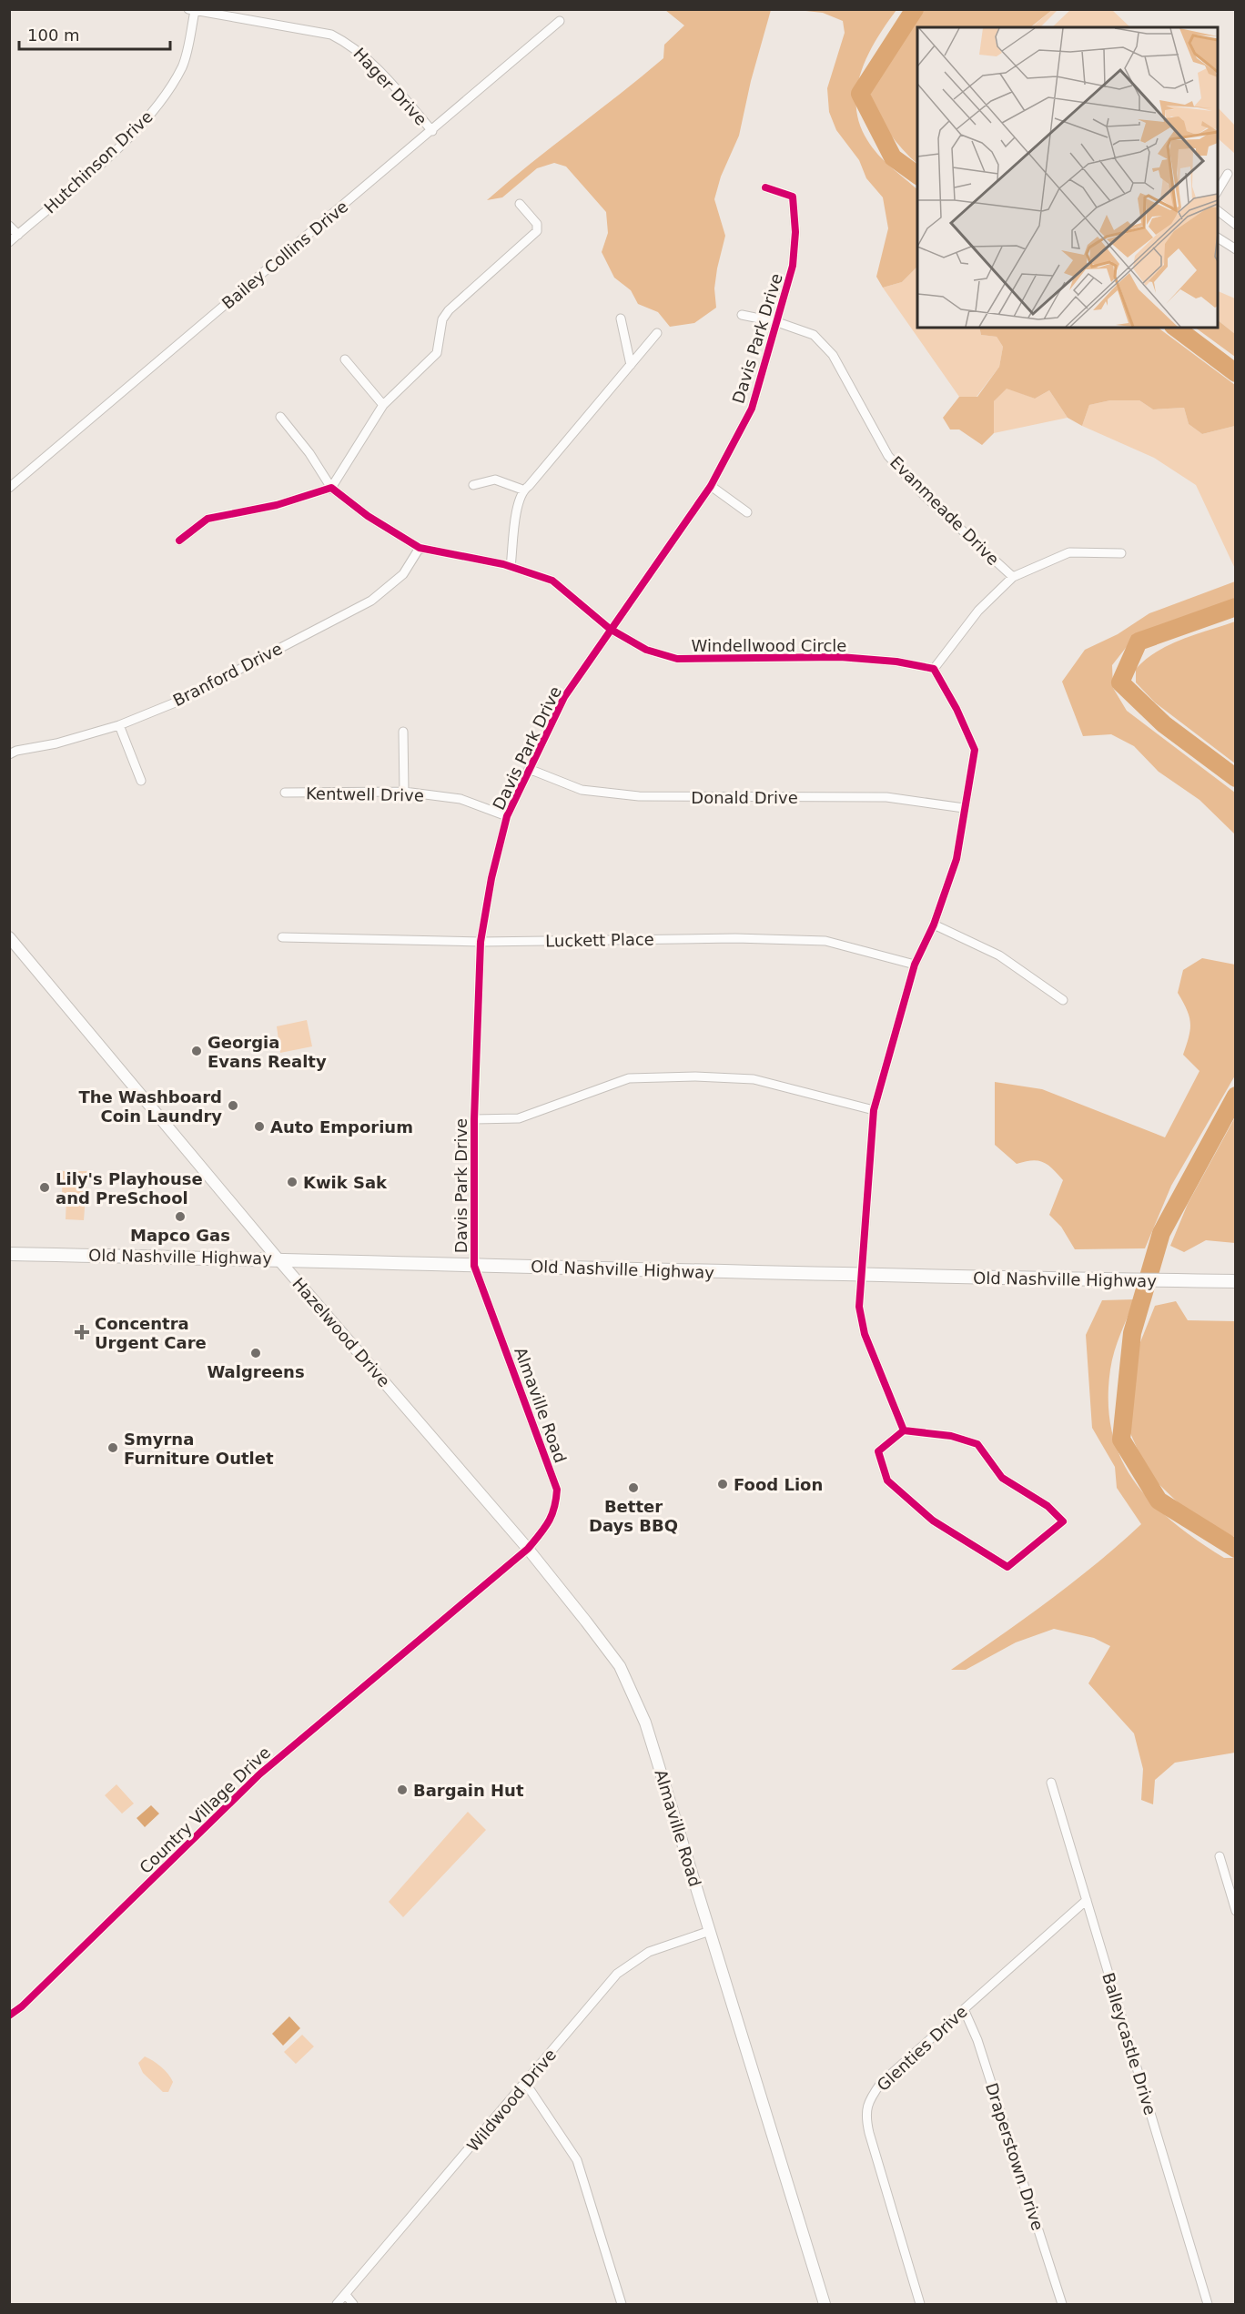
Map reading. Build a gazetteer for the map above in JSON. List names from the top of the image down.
{
  "streets": {
    "main road": ["Old Nashville Highway"],
    "street": [
      "Hager Drive",
      "Hutchinson Drive",
      "Bailey Collins Drive",
      "Davis Park Drive",
      "Evanmeade Drive",
      "Windellwood Circle",
      "Branford Drive",
      "Kentwell Drive",
      "Donald Drive",
      "Luckett Place",
      "Hazelwood Drive",
      "Almaville Road",
      "Country Village Drive",
      "Balleycastle Drive",
      "Glenties Drive",
      "Wildwood Drive",
      "Draperstown Drive"
    ]
  },
  "crossings": [
    ["Hager Drive", "Hutchinson Drive"],
    ["Hager Drive", "Bailey Collins Drive"],
    ["Davis Park Drive", "Evanmeade Drive"],
    ["Davis Park Drive", "Windellwood Circle"],
    ["Davis Park Drive", "Kentwell Drive"],
    ["Davis Park Drive", "Donald Drive"],
    ["Davis Park Drive", "Luckett Place"],
    ["Davis Park Drive", "Old Nashville Highway"],
    ["Davis Park Drive", "Almaville Road"],
    ["Windellwood Circle", "Branford Drive"],
    ["Old Nashville Highway", "Hazelwood Drive"],
    ["Old Nashville Highway", "Almaville Road"],
    ["Hazelwood Drive", "Almaville Road"],
    ["Hazelwood Drive", "Country Village Drive"],
    ["Almaville Road", "Country Village Drive"],
    ["Almaville Road", "Wildwood Drive"],
    ["Balleycastle Drive", "Glenties Drive"],
    ["Glenties Drive", "Draperstown Drive"]
  ],
  "places": {
    "other": [
      "Georgia Evans Realty",
      "The Washboard Coin Laundry",
      "Auto Emporium",
      "Kwik Sak",
      "Lily's Playhouse and PreSchool",
      "Mapco Gas",
      "Walgreens",
      "Smyrna Furniture Outlet",
      "Food Lion",
      "Better Days BBQ",
      "Bargain Hut"
    ],
    "health": ["Concentra Urgent Care"]
  },
  "scale_bar": "100 m"
}
